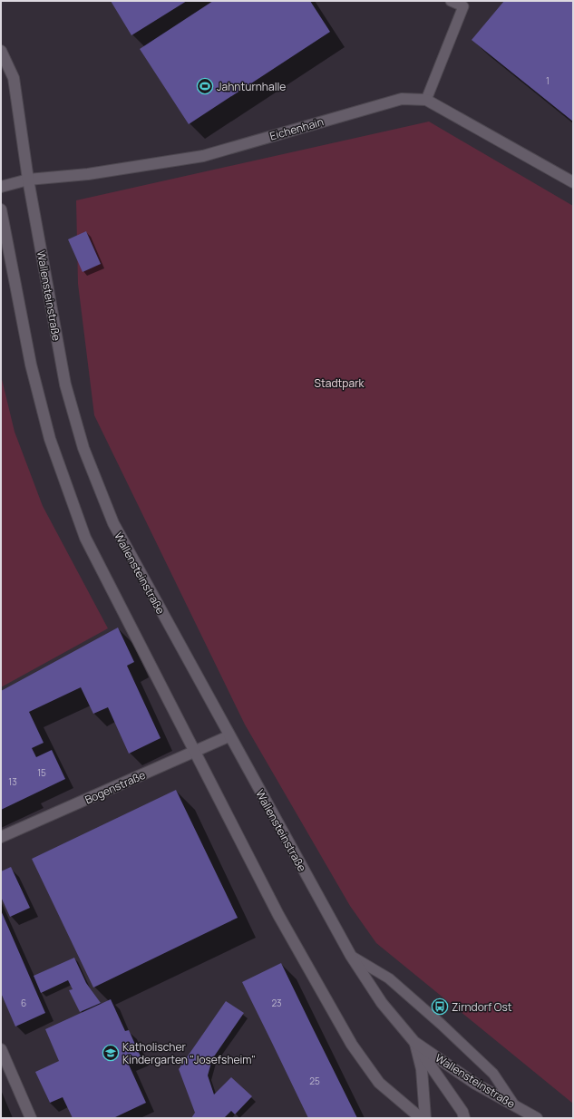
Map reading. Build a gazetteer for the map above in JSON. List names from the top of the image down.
{
  "streets": {
    "main road": ["Eichenhain", "Wallensteinstraße", "Bogenstraße"]
  },
  "crossings": [
    ["Eichenhain", "Wallensteinstraße"],
    ["Wallensteinstraße", "Bogenstraße"]
  ],
  "parks": ["Stadtpark"],
  "places": {
    "sports": ["Jahnturnhalle"],
    "bus stop": ["Zirndorf Ost"],
    "school or university": ["Katholischer Kindergarten \"Josefsheim\""]
  },
  "house_numbers": [
    "1",
    "15",
    "13",
    "6",
    "23",
    "25"
  ]
}
